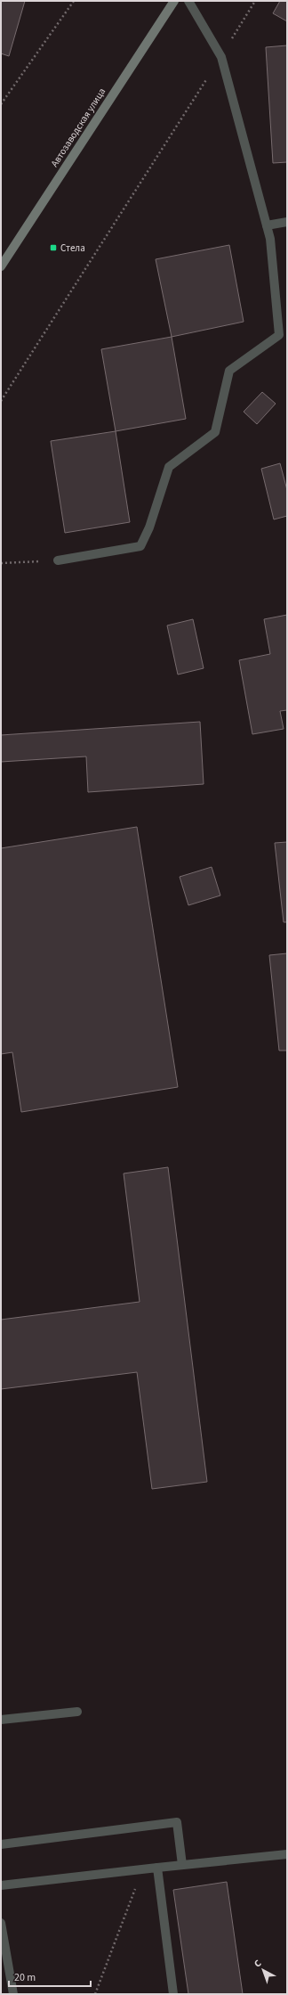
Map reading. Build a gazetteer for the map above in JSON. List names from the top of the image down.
{
  "streets": {
    "street": ["Автозаводская улица"]
  },
  "places": {
    "transit": ["Стела"]
  },
  "scale_bar": "20 m",
  "north": "top left"
}
